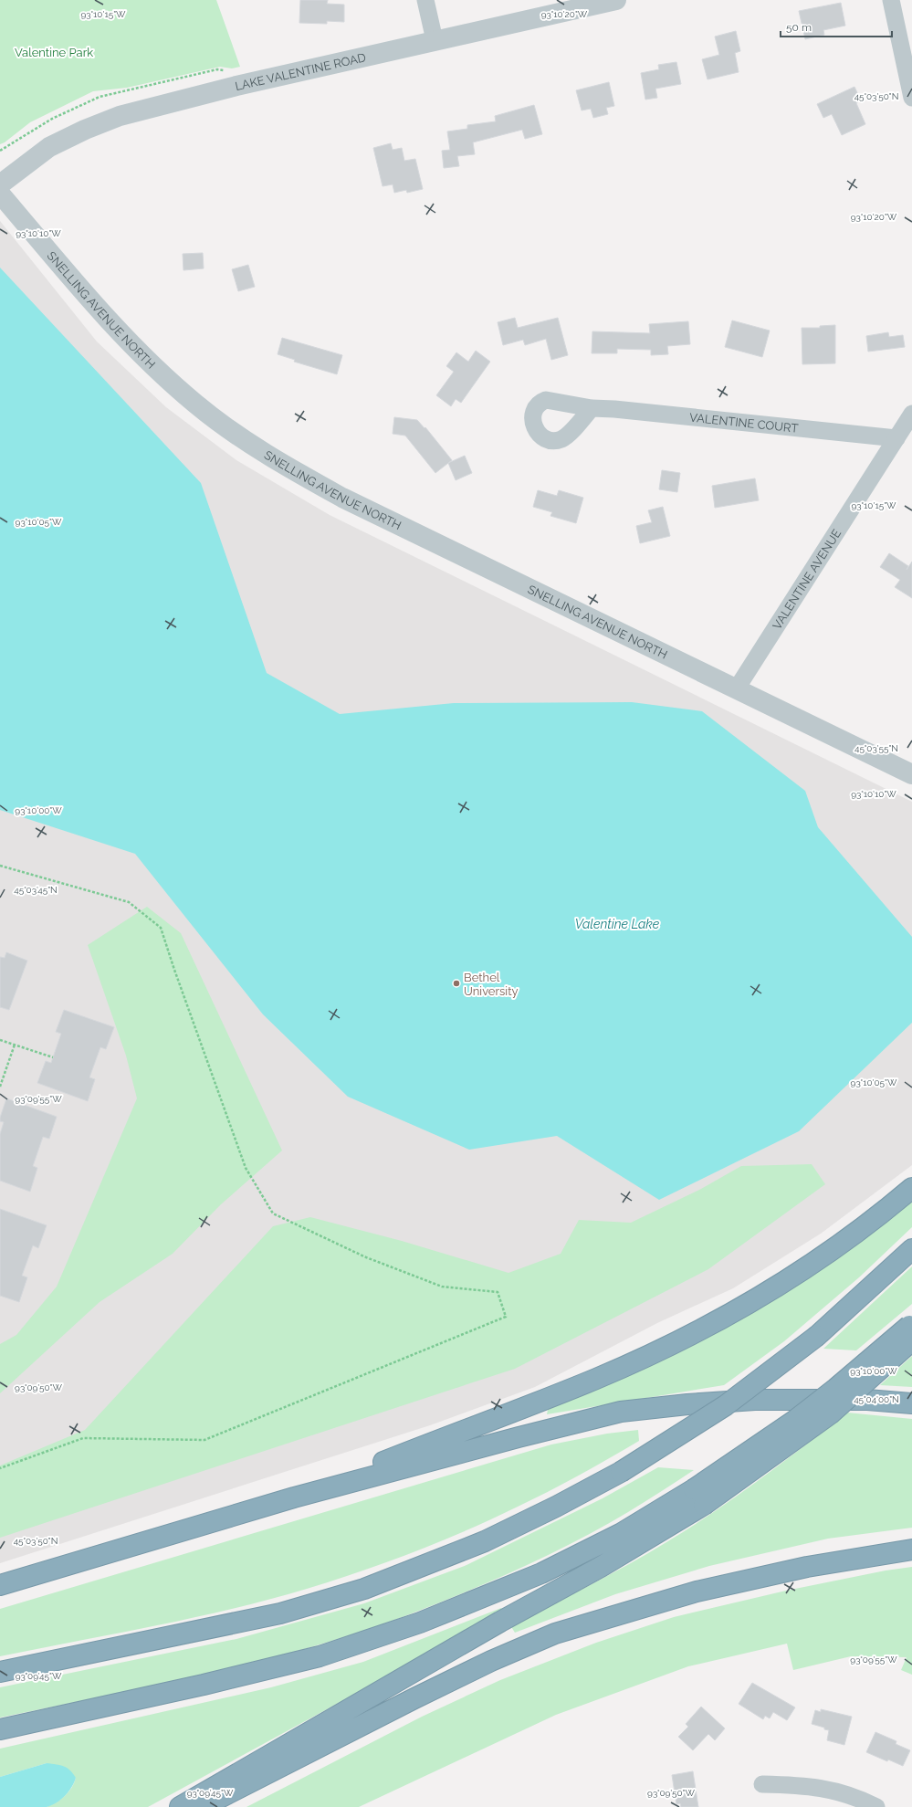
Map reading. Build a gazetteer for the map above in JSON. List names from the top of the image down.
{
  "streets": {
    "street": [
      "LAKE VALENTINE ROAD",
      "SNELLING AVENUE NORTH",
      "VALENTINE COURT",
      "VALENTINE AVENUE"
    ]
  },
  "crossings": [
    ["SNELLING AVENUE NORTH", "VALENTINE AVENUE"],
    ["VALENTINE COURT", "VALENTINE AVENUE"]
  ],
  "water": ["Valentine Lake"],
  "parks": ["Valentine Park"],
  "places": ["Bethel University"],
  "scale_bar": "50 m",
  "coordinates": [
    "93°10'15\"W",
    "93°10'20\"W",
    "45°03'50\"N",
    "93°10'10\"W",
    "93°10'05\"W",
    "45°03'55\"N",
    "93°10'00\"W",
    "45°03'45\"N",
    "93°09'55\"W",
    "93°09'50\"W",
    "45°04'00\"N",
    "93°09'45\"W"
  ]
}
